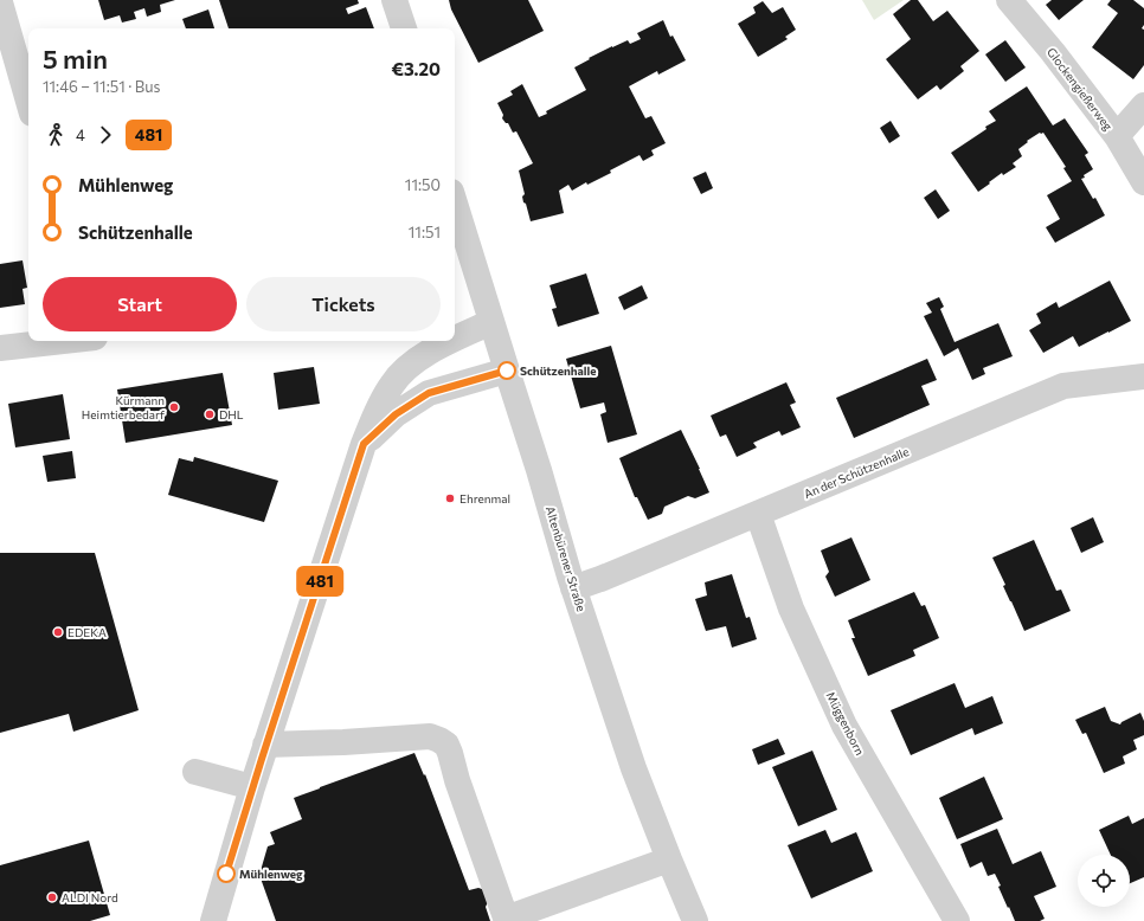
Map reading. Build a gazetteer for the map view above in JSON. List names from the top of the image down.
{
  "streets": {
    "street": [
      "Glockengießerweg",
      "An der Schützenhalle",
      "Altenbürener Straße",
      "Müggenborn"
    ]
  },
  "crossings": [
    ["An der Schützenhalle", "Altenbürener Straße"],
    ["An der Schützenhalle", "Müggenborn"]
  ],
  "places": [
    "Schützenhalle",
    "Kürmann Heimtierbedarf",
    "DHL",
    "Ehrenmal",
    "EDEKA",
    "Mühlenweg",
    "ALDI Nord"
  ],
  "lines": ["bus line 481"],
  "page": {
    "on_map": "481",
    "heading": ["5 min", "11:46 – 11:51 · Bus", "€3.20"],
    "legs": ["4", "481"],
    "list": [
      {
        "name": "Mühlenweg",
        "value": "11:50"
      },
      {
        "name": "Schützenhalle",
        "value": "11:51"
      }
    ],
    "buttons": ["Start", "Tickets"]
  }
}
